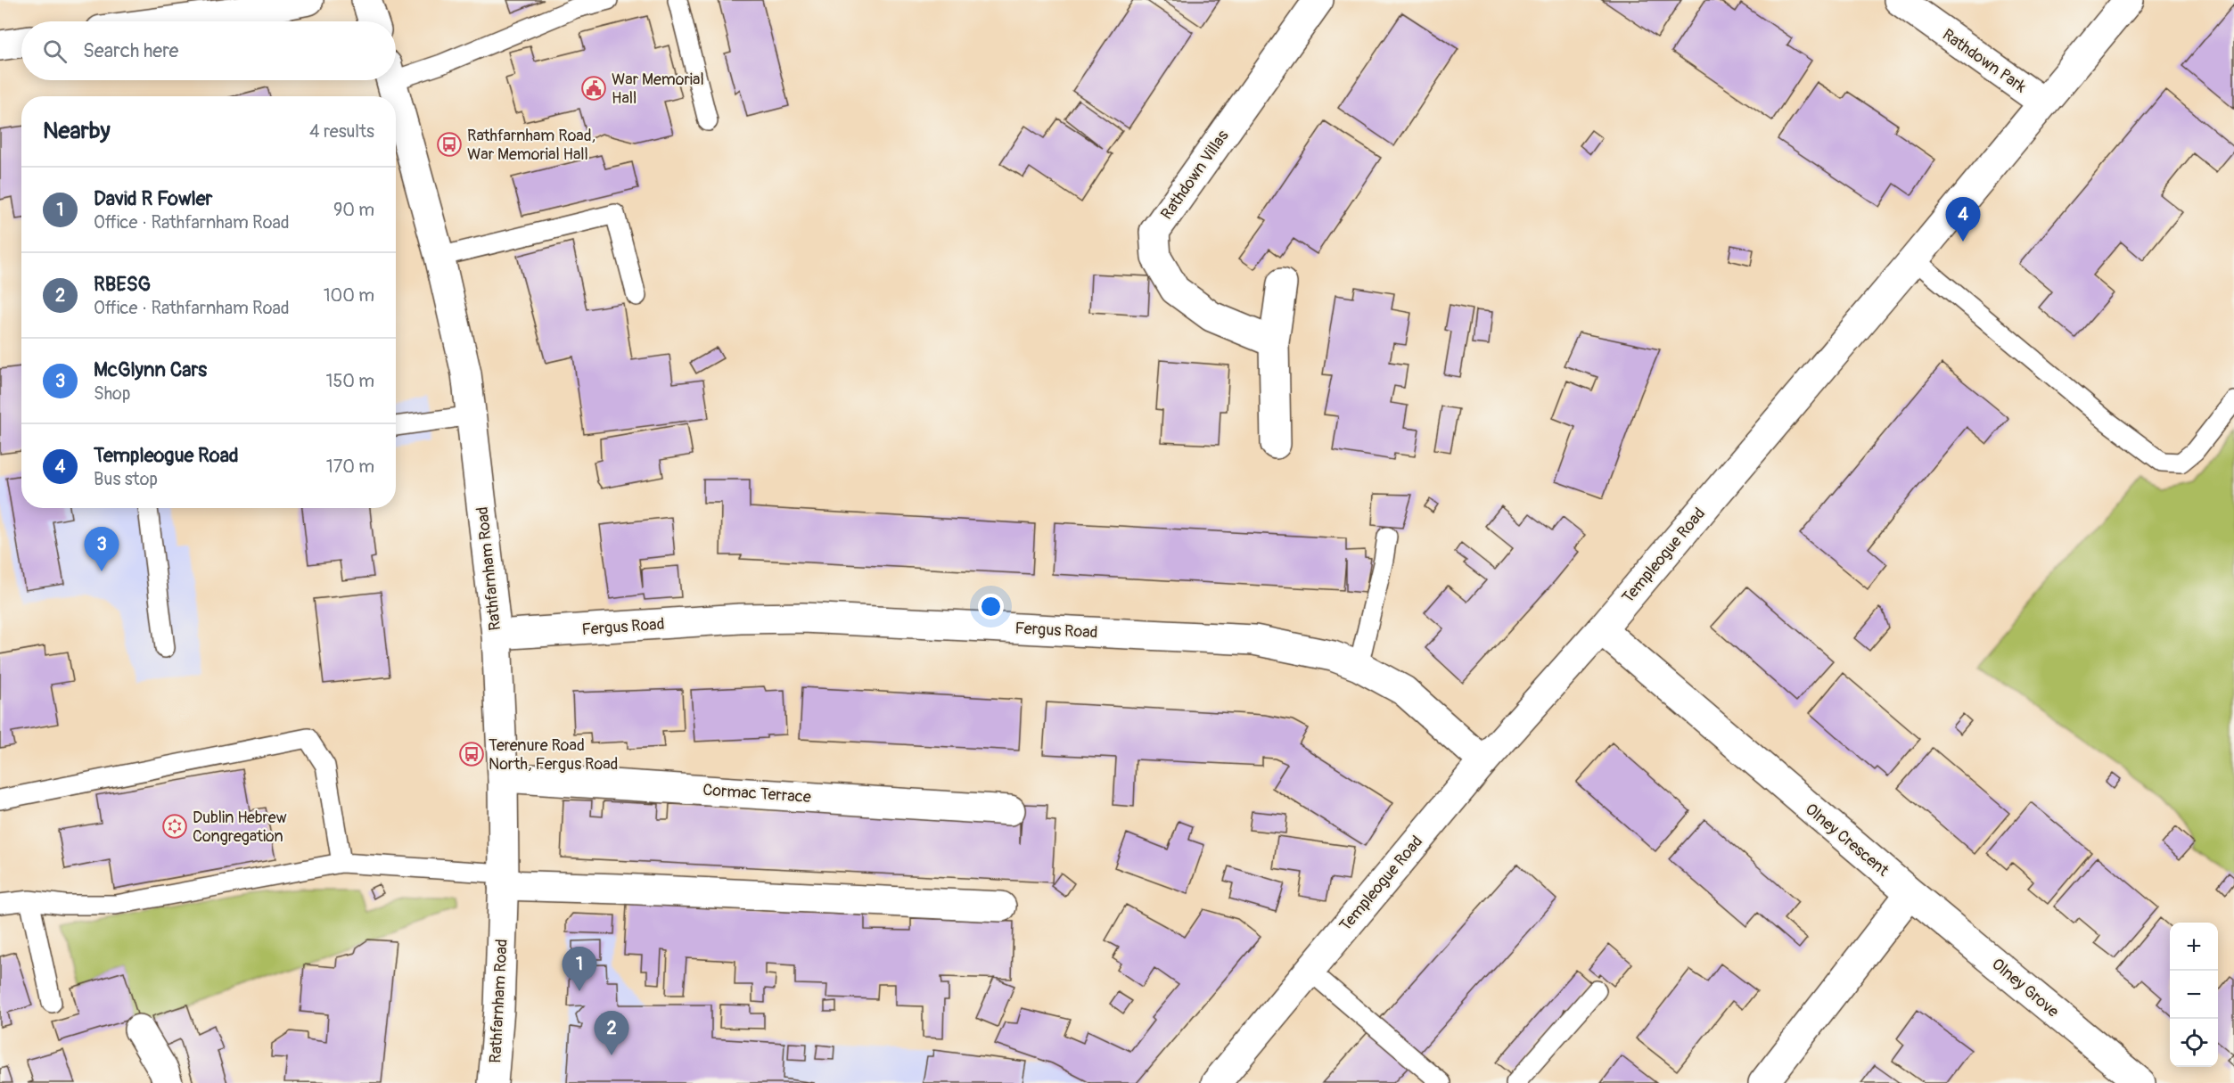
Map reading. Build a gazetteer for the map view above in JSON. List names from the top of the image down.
{
  "streets": {
    "street": [
      "Rathdown Park",
      "Rathdown Villas",
      "Templeogue Road",
      "Rathfarnham Road",
      "Fergus Road",
      "Cormac Terrace",
      "Olney Crescent",
      "Olney Grove"
    ]
  },
  "crossings": [
    ["Rathdown Park", "Templeogue Road"],
    ["Templeogue Road", "Fergus Road"],
    ["Templeogue Road", "Olney Crescent"],
    ["Rathfarnham Road", "Fergus Road"],
    ["Rathfarnham Road", "Cormac Terrace"],
    ["Olney Crescent", "Olney Grove"]
  ],
  "places": {
    "public building": ["War Memorial Hall"],
    "bus stop": ["Rathfarnham Road, War Memorial Hall", "Terenure Road North, Fergus Road"],
    "synagogue": ["Dublin Hebrew Congregation"]
  },
  "page": {
    "search": "Search here",
    "heading": ["Nearby", "4 results"],
    "list": [
      {
        "mark": "1",
        "name": "David R Fowler",
        "note": "Office · Rathfarnham Road",
        "value": "90 m"
      },
      {
        "mark": "2",
        "name": "RBESG",
        "note": "Office · Rathfarnham Road",
        "value": "100 m"
      },
      {
        "mark": "3",
        "name": "McGlynn Cars",
        "note": "Shop",
        "value": "150 m"
      },
      {
        "mark": "4",
        "name": "Templeogue Road",
        "note": "Bus stop",
        "value": "170 m"
      }
    ],
    "pins": [
      "4",
      "3",
      "1",
      "2"
    ],
    "map_buttons": ["+", "−"]
  }
}
